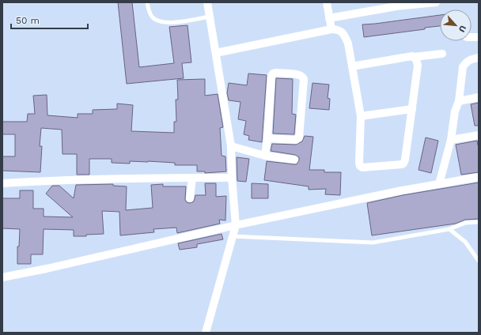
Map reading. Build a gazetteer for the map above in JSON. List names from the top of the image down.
{
  "scale_bar": "50 m",
  "north": "bottom right"
}
